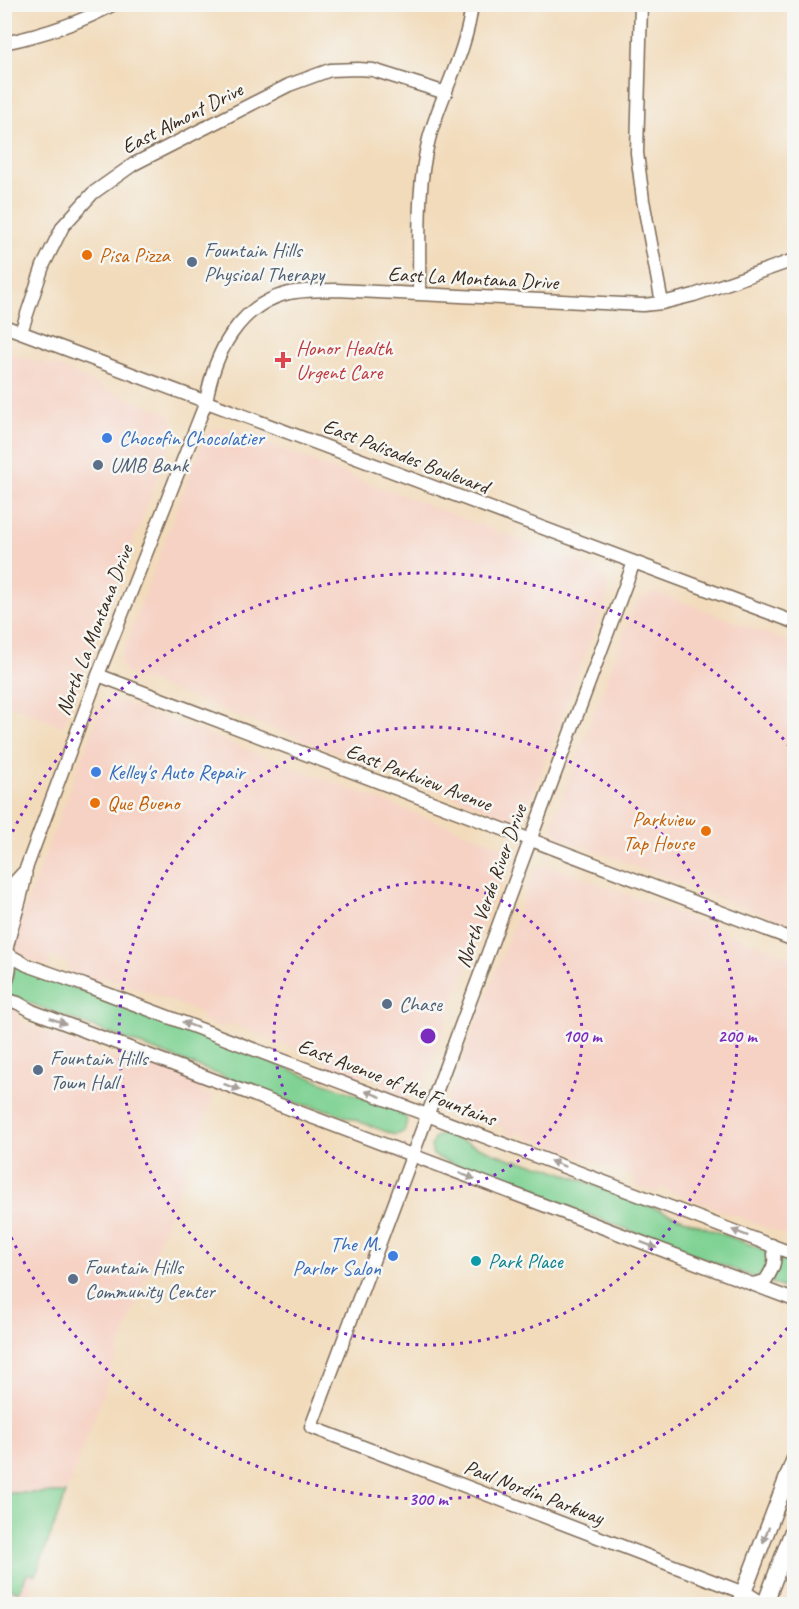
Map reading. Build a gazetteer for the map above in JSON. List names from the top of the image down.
{
  "streets": {
    "main road": ["North La Montana Drive"],
    "street": [
      "East Almont Drive",
      "East La Montana Drive",
      "East Palisades Boulevard",
      "East Parkview Avenue",
      "North Verde River Drive",
      "East Avenue of the Fountains",
      "Paul Nordin Parkway"
    ]
  },
  "crossings": [
    ["East Almont Drive", "East Palisades Boulevard"],
    ["East La Montana Drive", "East Palisades Boulevard"],
    ["East La Montana Drive", "North La Montana Drive"],
    ["East Palisades Boulevard", "North La Montana Drive"],
    ["East Palisades Boulevard", "North Verde River Drive"],
    ["North La Montana Drive", "East Parkview Avenue"],
    ["North La Montana Drive", "East Avenue of the Fountains"],
    ["East Parkview Avenue", "North Verde River Drive"],
    ["North Verde River Drive", "East Avenue of the Fountains"],
    ["North Verde River Drive", "Paul Nordin Parkway"]
  ],
  "places": {
    "other": [
      "Pisa Pizza",
      "Fountain Hills Physical Therapy",
      "Chocofin Chocolatier",
      "UMB Bank",
      "Kelley's Auto Repair",
      "Que Bueno",
      "Parkview Tap House",
      "Chase",
      "Fountain Hills Town Hall",
      "The M. Parlor Salon",
      "Park Place",
      "Fountain Hills Community Center"
    ],
    "health": ["Honor Health Urgent Care"]
  },
  "rings": ["100 m", "200 m", "300 m"]
}
